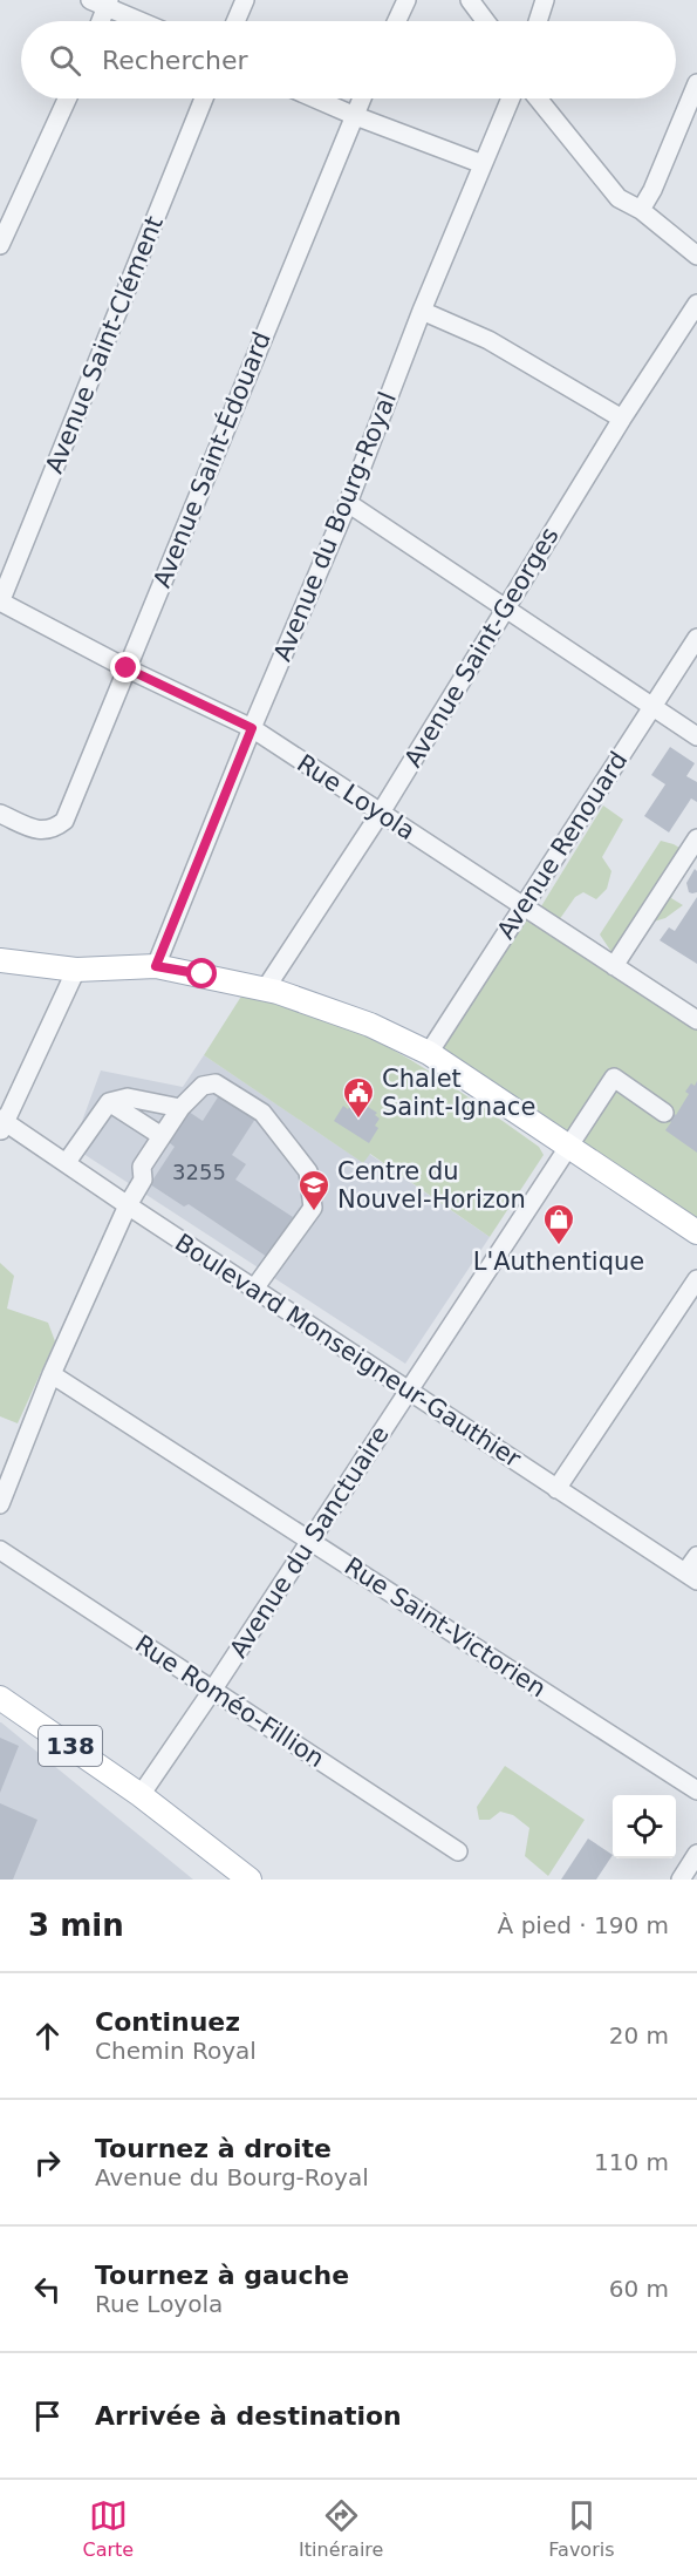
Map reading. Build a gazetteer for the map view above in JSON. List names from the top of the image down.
{
  "streets": {
    "main road": ["138"],
    "street": [
      "Avenue Saint-Clément",
      "Avenue Saint-Édouard",
      "Avenue du Bourg-Royal",
      "Avenue Saint-Georges",
      "Rue Loyola",
      "Avenue Renouard",
      "Boulevard Monseigneur-Gauthier",
      "Avenue du Sanctuaire",
      "Rue Saint-Victorien",
      "Rue Roméo-Fillion"
    ]
  },
  "crossings": [
    ["Avenue Saint-Clément", "Rue Loyola"],
    ["Avenue Saint-Édouard", "Rue Loyola"],
    ["Avenue du Bourg-Royal", "Rue Loyola"],
    ["Avenue Saint-Georges", "Rue Loyola"],
    ["Rue Loyola", "Avenue Renouard"],
    ["Boulevard Monseigneur-Gauthier", "Avenue du Sanctuaire"],
    ["Avenue du Sanctuaire", "Rue Saint-Victorien"],
    ["Avenue du Sanctuaire", "Rue Roméo-Fillion"],
    ["Avenue du Sanctuaire", "138"]
  ],
  "places": {
    "public building": ["Chalet Saint-Ignace"],
    "school or university": ["Centre du Nouvel-Horizon"],
    "shop": ["L'Authentique"]
  },
  "house_numbers": ["3255"],
  "page": {
    "search": "Rechercher",
    "heading": ["3 min", "À pied · 190 m"],
    "list": [
      ["Continuez", "Chemin Royal", "20 m"],
      ["Tournez à droite", "Avenue du Bourg-Royal", "110 m"],
      ["Tournez à gauche", "Rue Loyola", "60 m"],
      "Arrivée à destination"
    ],
    "nav": ["Carte", "Itinéraire", "Favoris"]
  }
}
